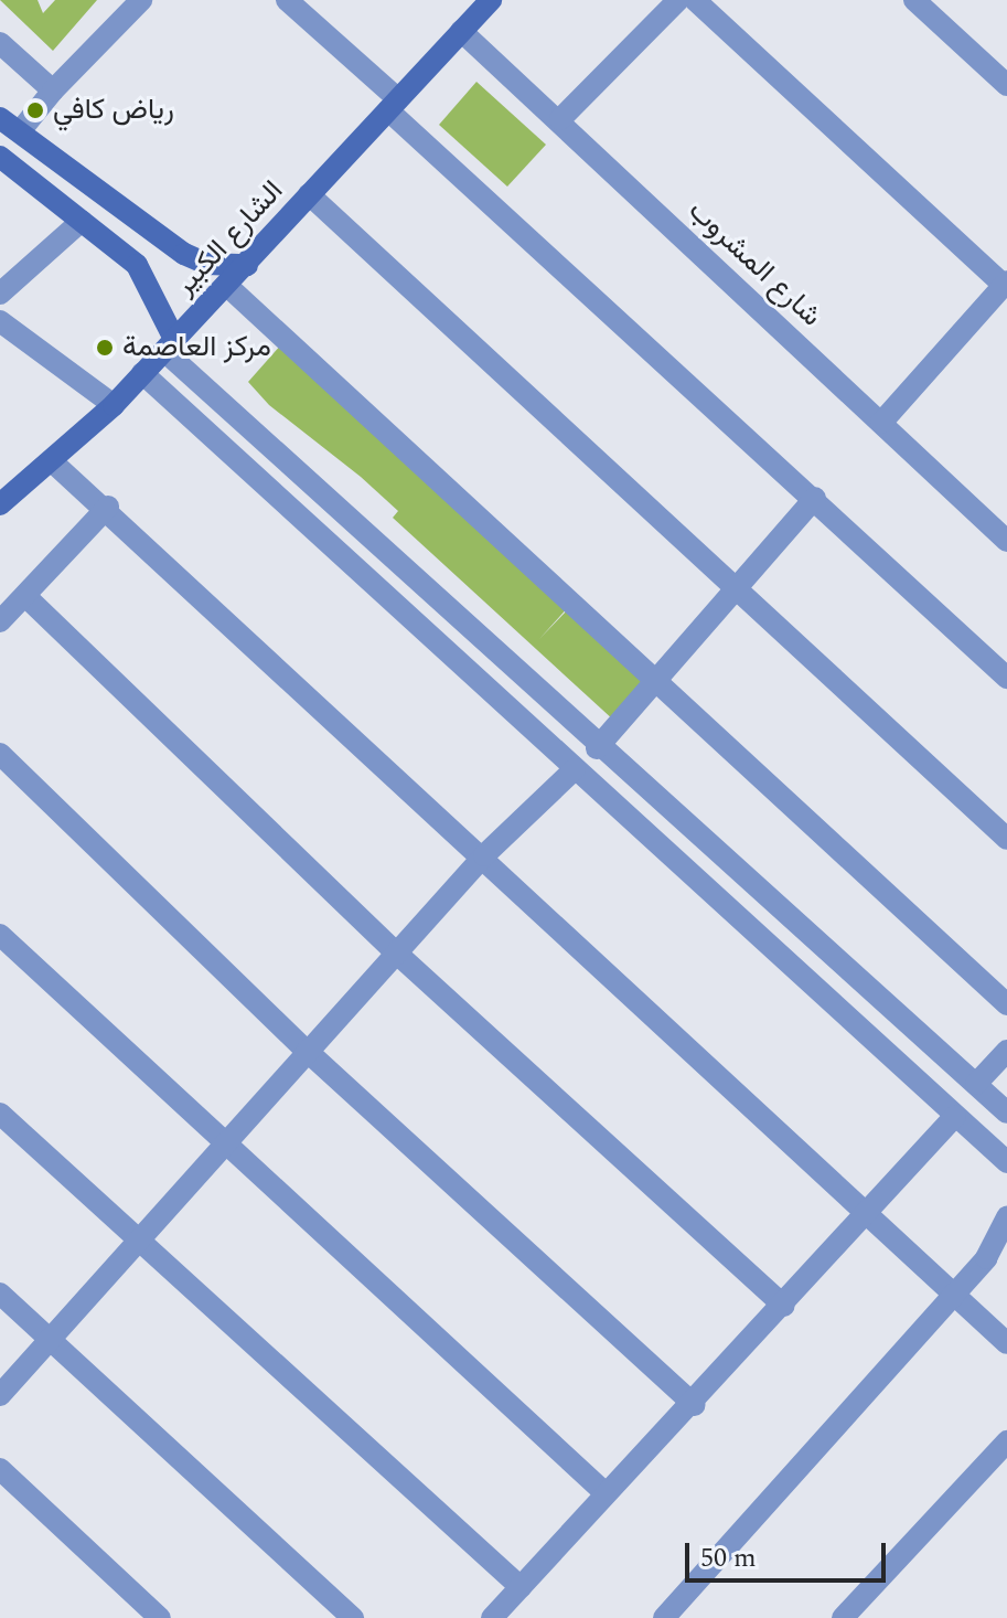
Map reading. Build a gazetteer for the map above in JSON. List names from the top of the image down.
{
  "streets": {
    "street": ["الشارع الكبير", "شارع المشروب"]
  },
  "crossings": [
    ["الشارع الكبير", "شارع المشروب"]
  ],
  "places": ["رياض كافي", "مركز العاصمة"],
  "scale_bar": "50 m"
}
